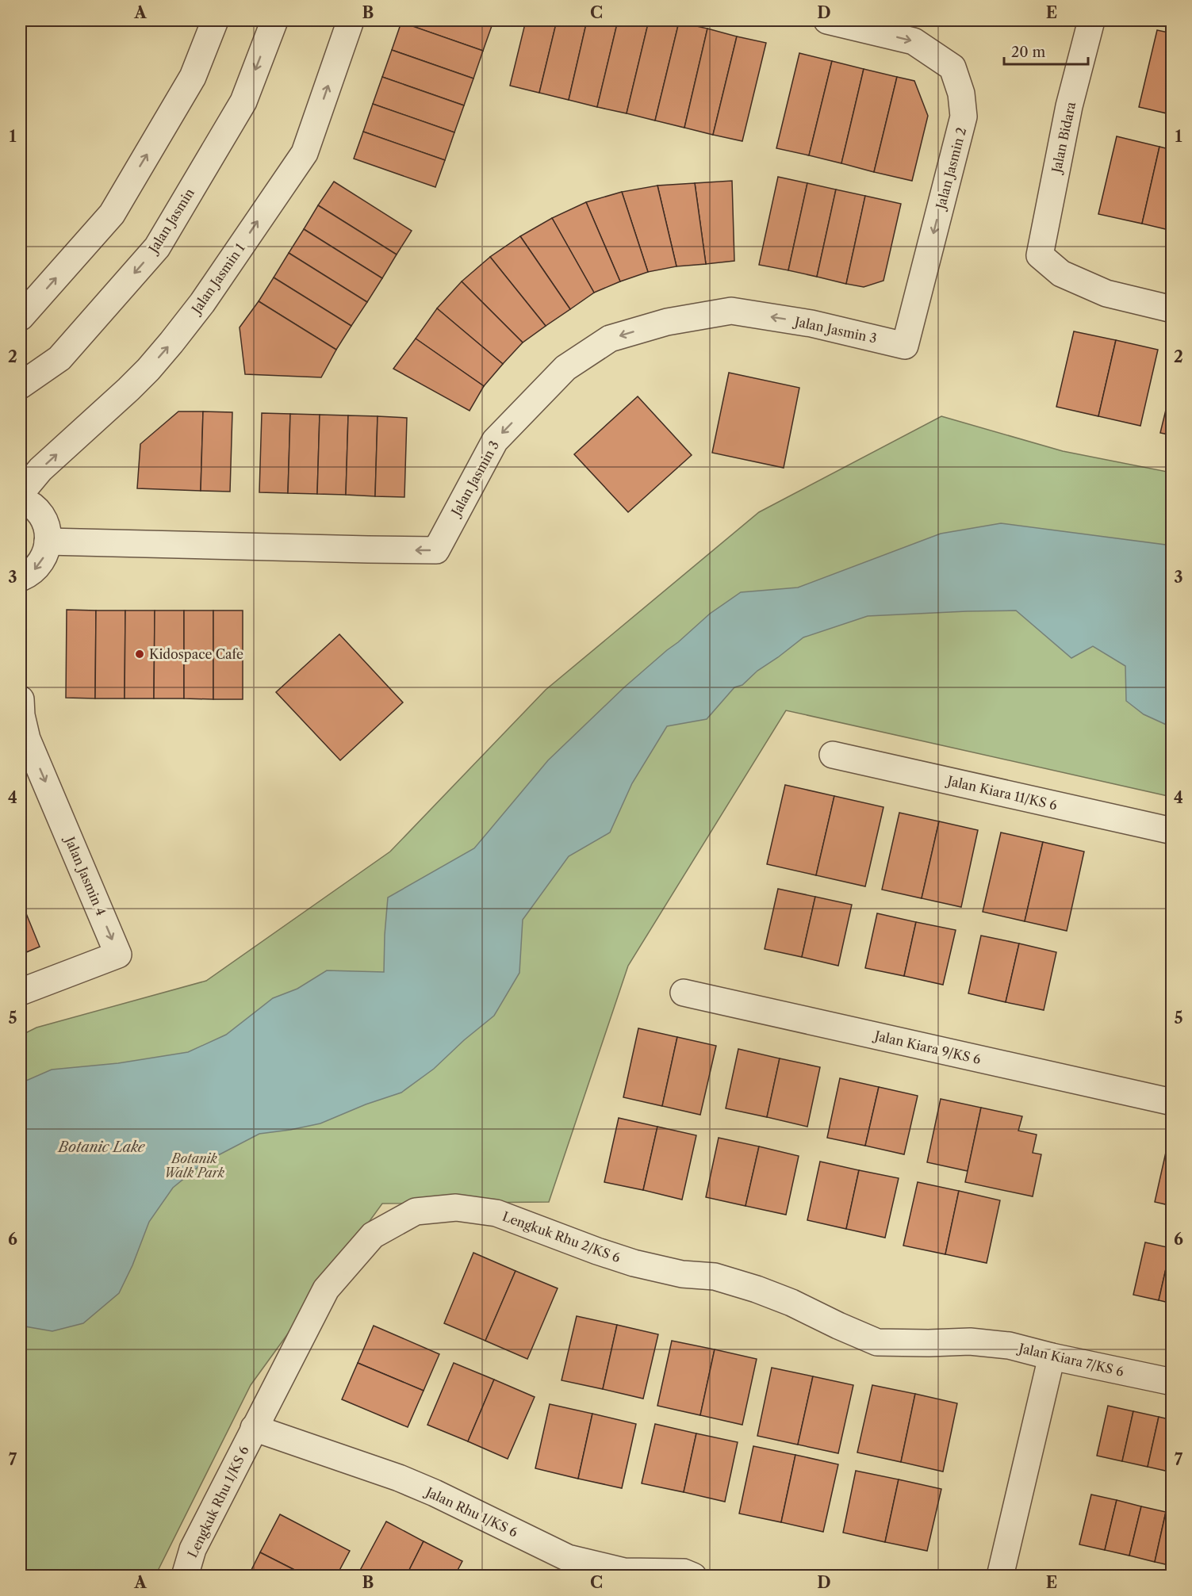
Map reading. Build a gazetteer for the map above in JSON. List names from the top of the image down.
{
  "streets": {
    "street": [
      "Jalan Bidara",
      "Jalan Jasmin 2",
      "Jalan Jasmin",
      "Jalan Jasmin 1",
      "Jalan Jasmin 3",
      "Jalan Kiara 11/KS 6",
      "Jalan Jasmin 4",
      "Jalan Kiara 9/KS 6",
      "Lengkuk Rhu 2/KS 6",
      "Jalan Kiara 7/KS 6",
      "Lengkuk Rhu 1/KS 6",
      "Jalan Rhu 1/KS 6"
    ]
  },
  "crossings": [
    ["Jalan Jasmin 2", "Jalan Jasmin 3"],
    ["Lengkuk Rhu 2/KS 6", "Jalan Kiara 7/KS 6"],
    ["Lengkuk Rhu 2/KS 6", "Lengkuk Rhu 1/KS 6"],
    ["Lengkuk Rhu 2/KS 6", "Jalan Rhu 1/KS 6"],
    ["Lengkuk Rhu 1/KS 6", "Jalan Rhu 1/KS 6"]
  ],
  "one_way": ["Jalan Jasmin 3"],
  "water": ["Botanic Lake"],
  "parks": ["Botanik Walk Park"],
  "places": ["Kidospace Cafe"],
  "scale_bar": "20 m",
  "grid": {
    "columns": [
      "A",
      "B",
      "C",
      "D",
      "E"
    ],
    "rows": [
      "1",
      "2",
      "3",
      "4",
      "5",
      "6",
      "7"
    ]
  }
}
